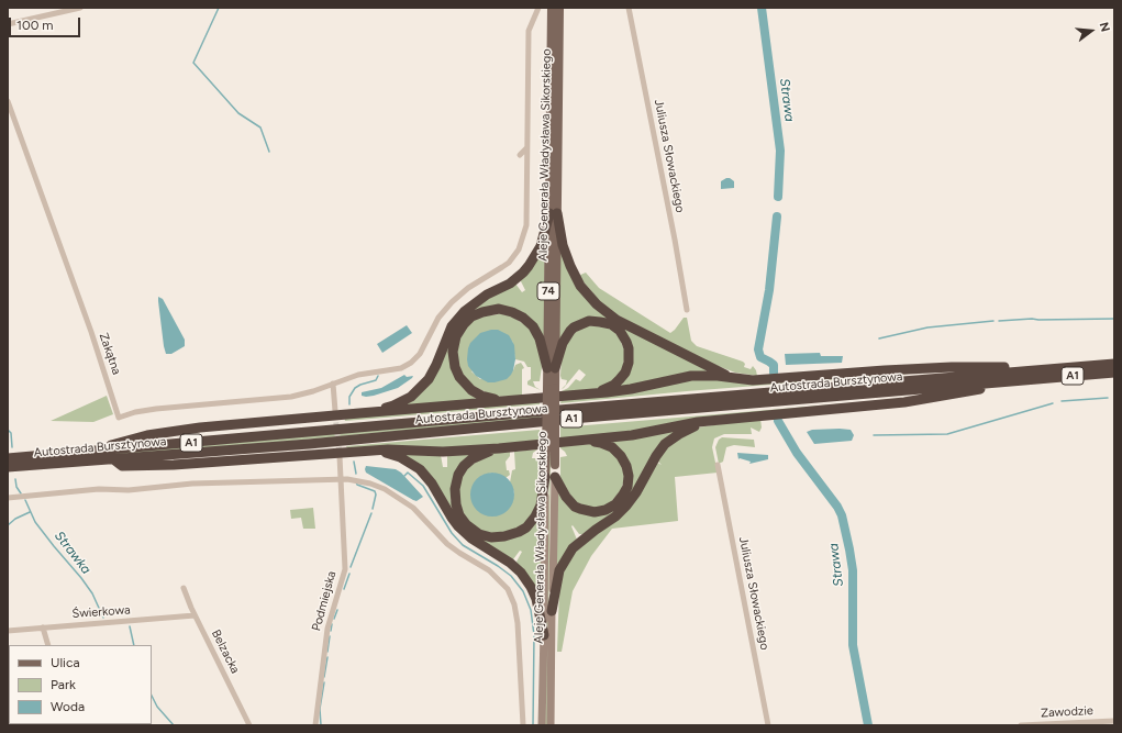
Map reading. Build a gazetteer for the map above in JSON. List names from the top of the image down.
{
  "streets": {
    "highway": ["A1", "Autostrada Bursztynowa"],
    "main road": ["Aleje Generała Władysława Sikorskiego", "74"],
    "street": [
      "Juliusza Słowackiego",
      "Zakątna",
      "Podmiejska",
      "Świerkowa",
      "Belzacka",
      "Zawodzie"
    ]
  },
  "crossings": [
    ["Świerkowa", "Belzacka"]
  ],
  "water": ["Strawa", "Strawka"],
  "legend": ["Ulica", "Park", "Woda"],
  "scale_bar": "100 m",
  "north": "right"
}
